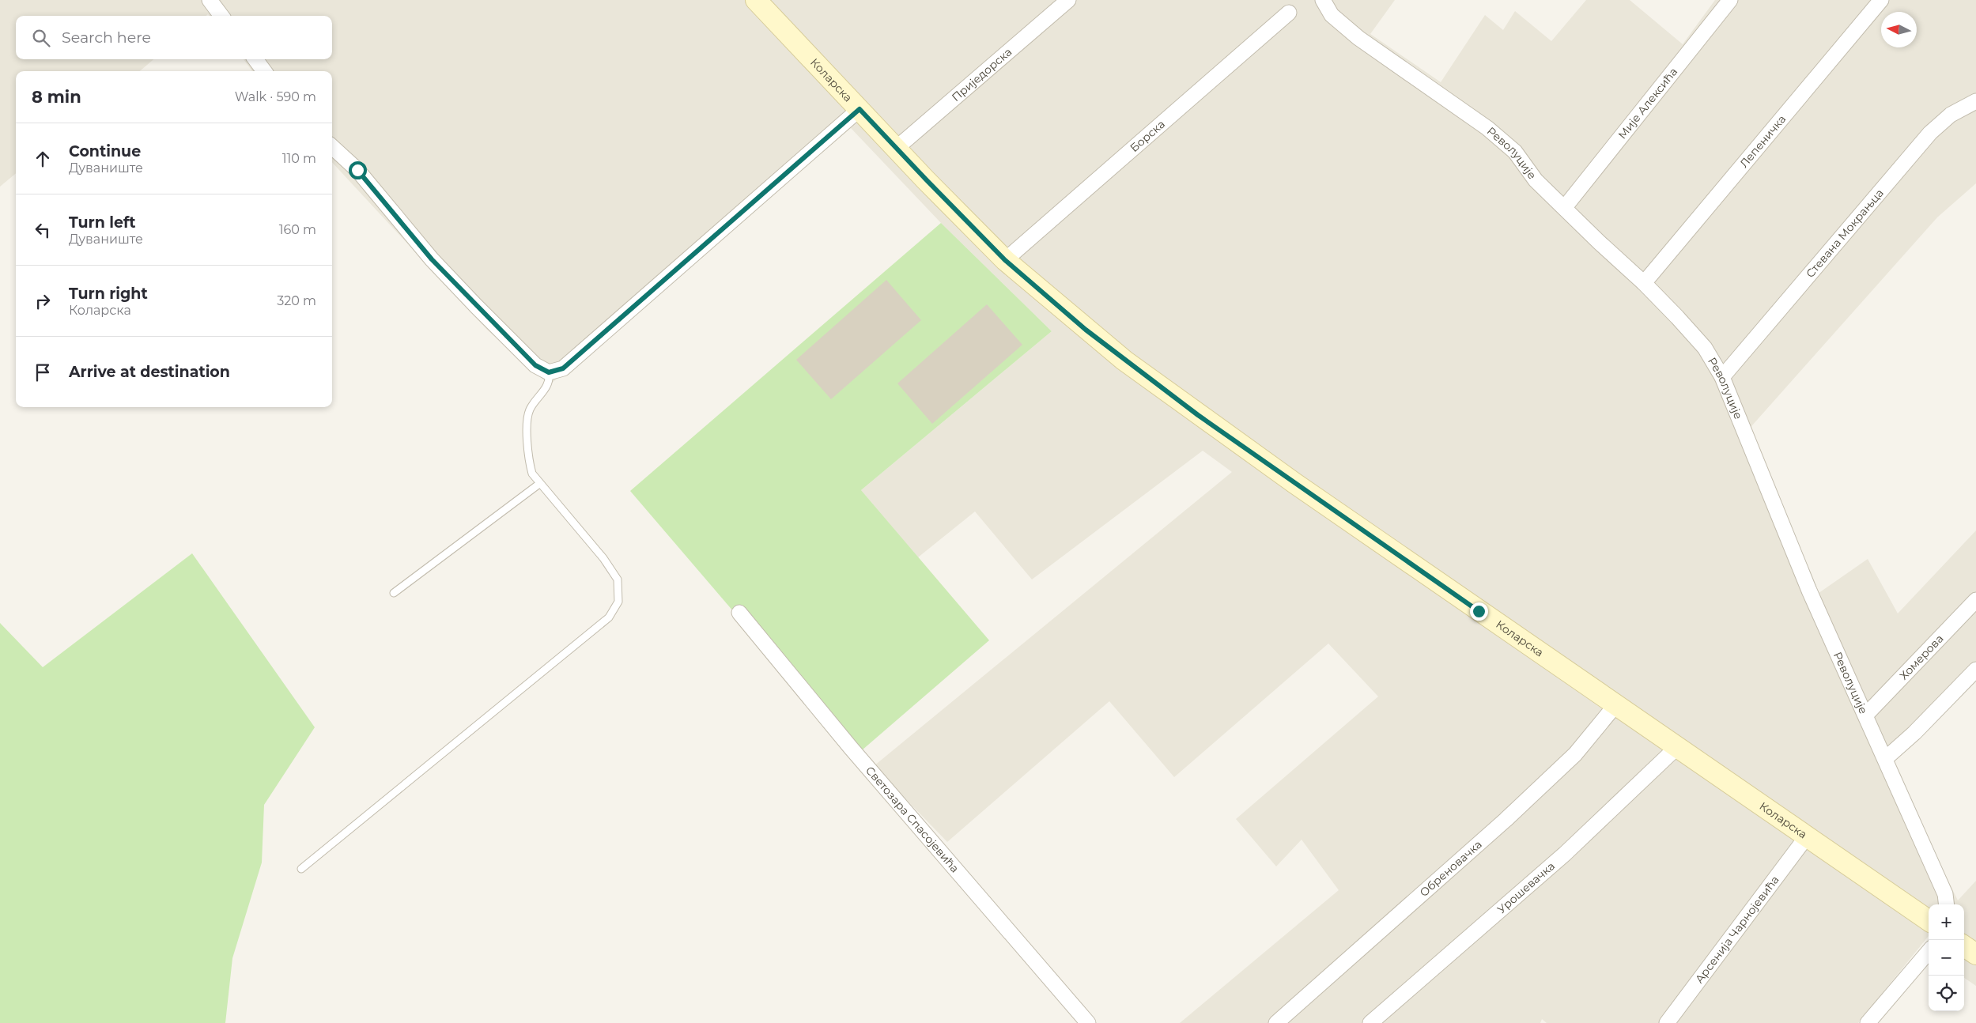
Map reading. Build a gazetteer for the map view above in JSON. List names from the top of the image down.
{
  "streets": {
    "main road": ["Коларска"],
    "street": [
      "Приједорска",
      "Мије Алексића",
      "Борска",
      "Лепеничка",
      "Револуције",
      "Стевана Мокрањца",
      "Хомерова",
      "Светозара Спасојевића",
      "Обреновачка",
      "Урошевачка",
      "Арсенија Чарнојевића"
    ]
  },
  "crossings": [
    ["Приједорска", "Коларска"],
    ["Коларска", "Борска"],
    ["Коларска", "Обреновачка"],
    ["Коларска", "Урошевачка"],
    ["Коларска", "Арсенија Чарнојевића"],
    ["Мије Алексића", "Револуције"],
    ["Лепеничка", "Револуције"],
    ["Револуције", "Стевана Мокрањца"],
    ["Револуције", "Хомерова"]
  ],
  "north": "left",
  "page": {
    "search": "Search here",
    "heading": ["8 min", "Walk · 590 m"],
    "list": [
      ["Continue", "Дуваниште", "110 m"],
      ["Turn left", "Дуваниште", "160 m"],
      ["Turn right", "Коларска", "320 m"],
      "Arrive at destination"
    ],
    "map_buttons": ["+", "−"]
  }
}
